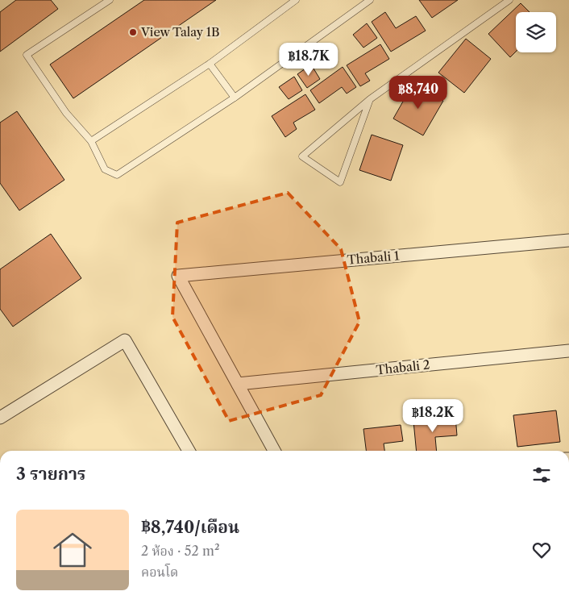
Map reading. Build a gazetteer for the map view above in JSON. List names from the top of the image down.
{
  "streets": {
    "street": ["Thabali 1", "Thabali 2"]
  },
  "crossings": [
    ["Thabali 1", "Thabali 2"]
  ],
  "places": ["View Talay 1B"],
  "page": {
    "price": ["฿18.7K", "฿8,740", "฿18.2K"],
    "heading": "3 รายการ",
    "list": [
      {
        "name": "฿8,740/เดือน",
        "note": "2 ห้อง · 52 m² · คอนโด"
      }
    ]
  }
}
